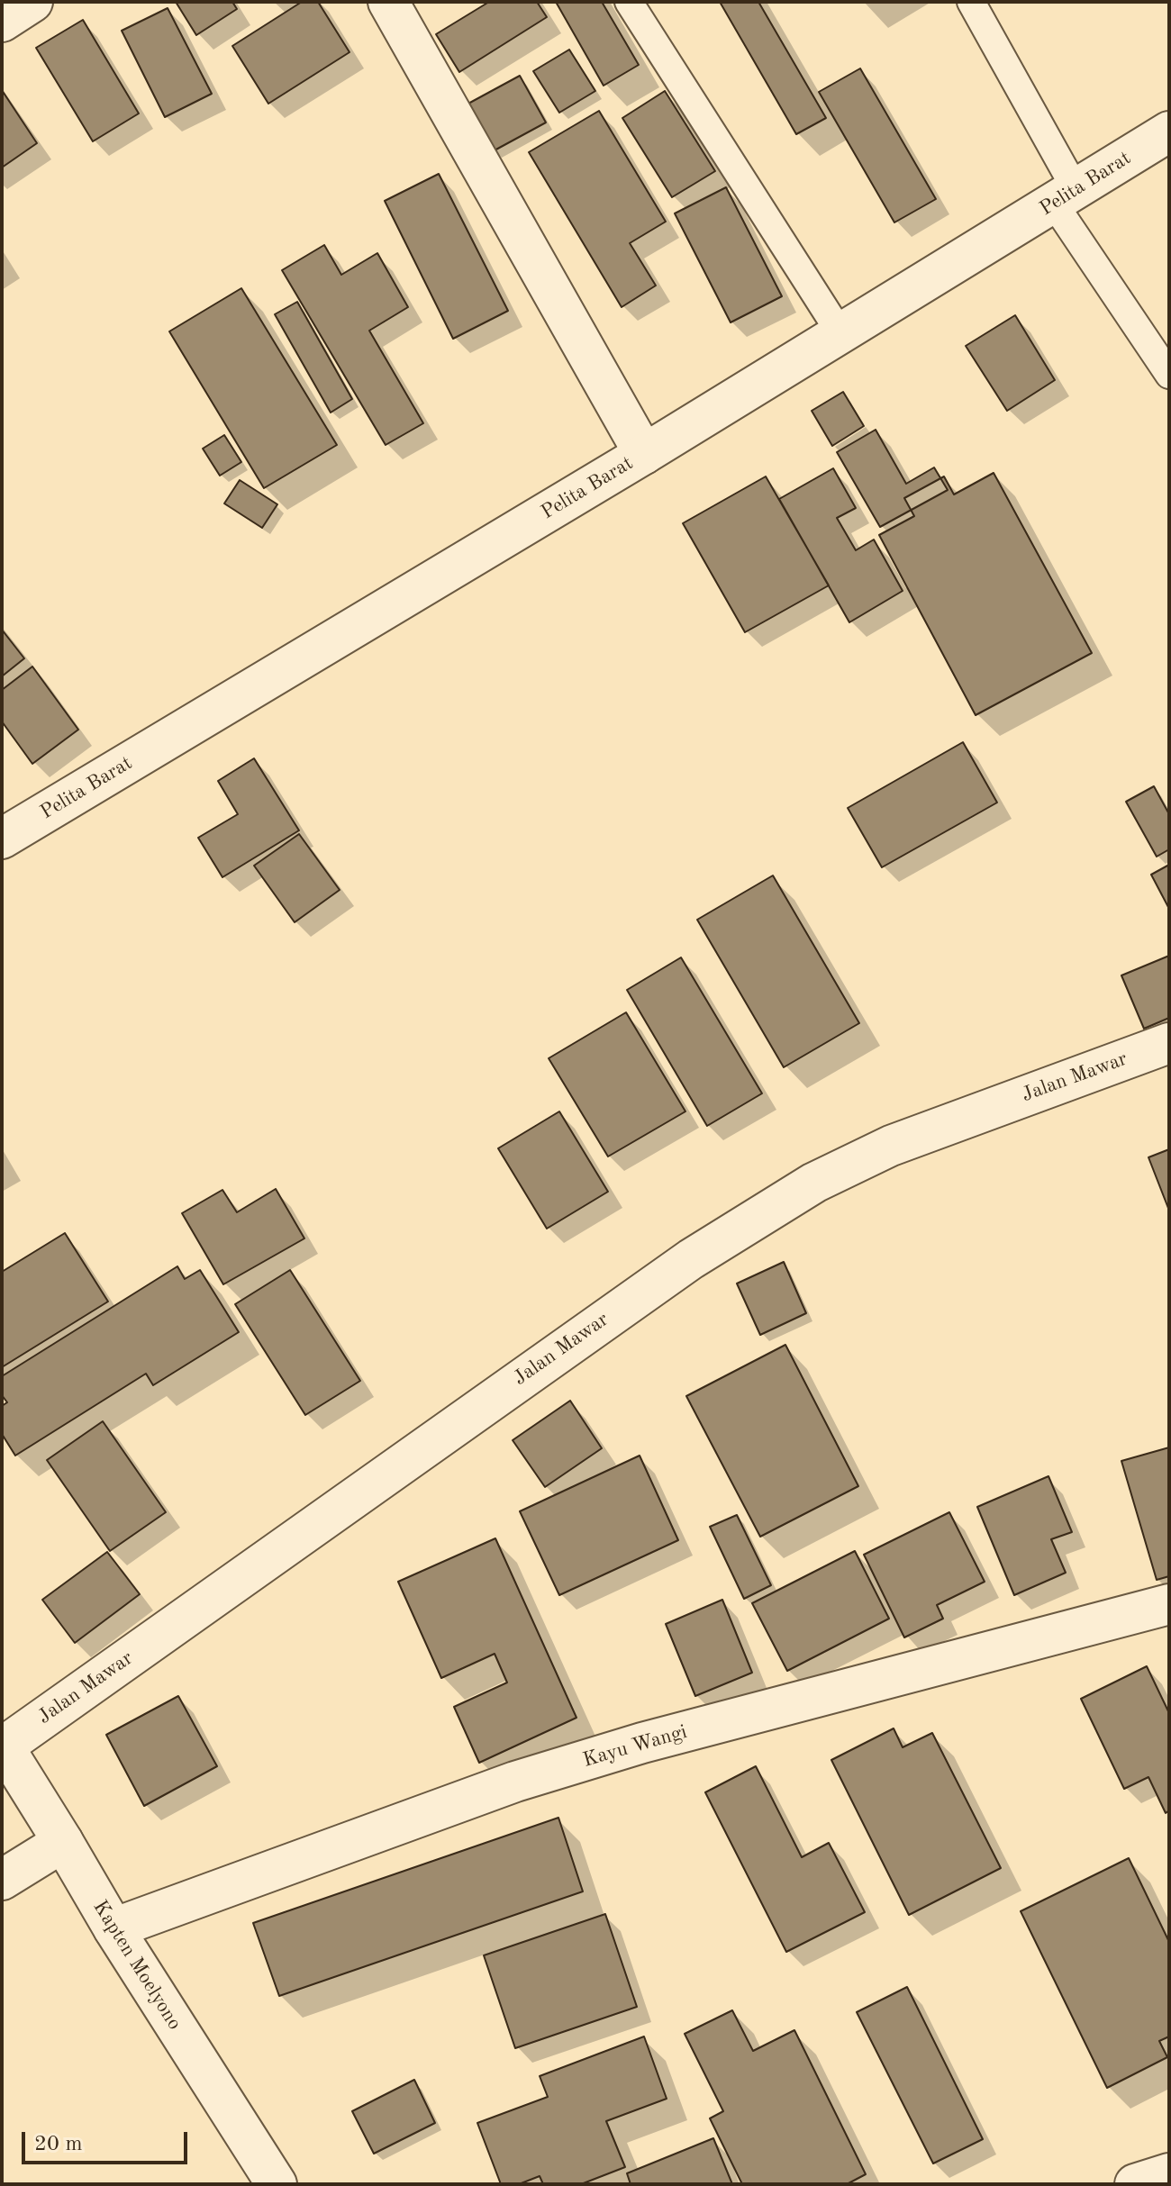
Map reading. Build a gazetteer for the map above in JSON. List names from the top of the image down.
{
  "streets": {
    "street": [
      "Pelita Barat",
      "Jalan Mawar",
      "Kayu Wangi",
      "Kapten Moelyono"
    ]
  },
  "crossings": [
    ["Jalan Mawar", "Kapten Moelyono"],
    ["Kayu Wangi", "Kapten Moelyono"]
  ],
  "scale_bar": "20 m"
}
